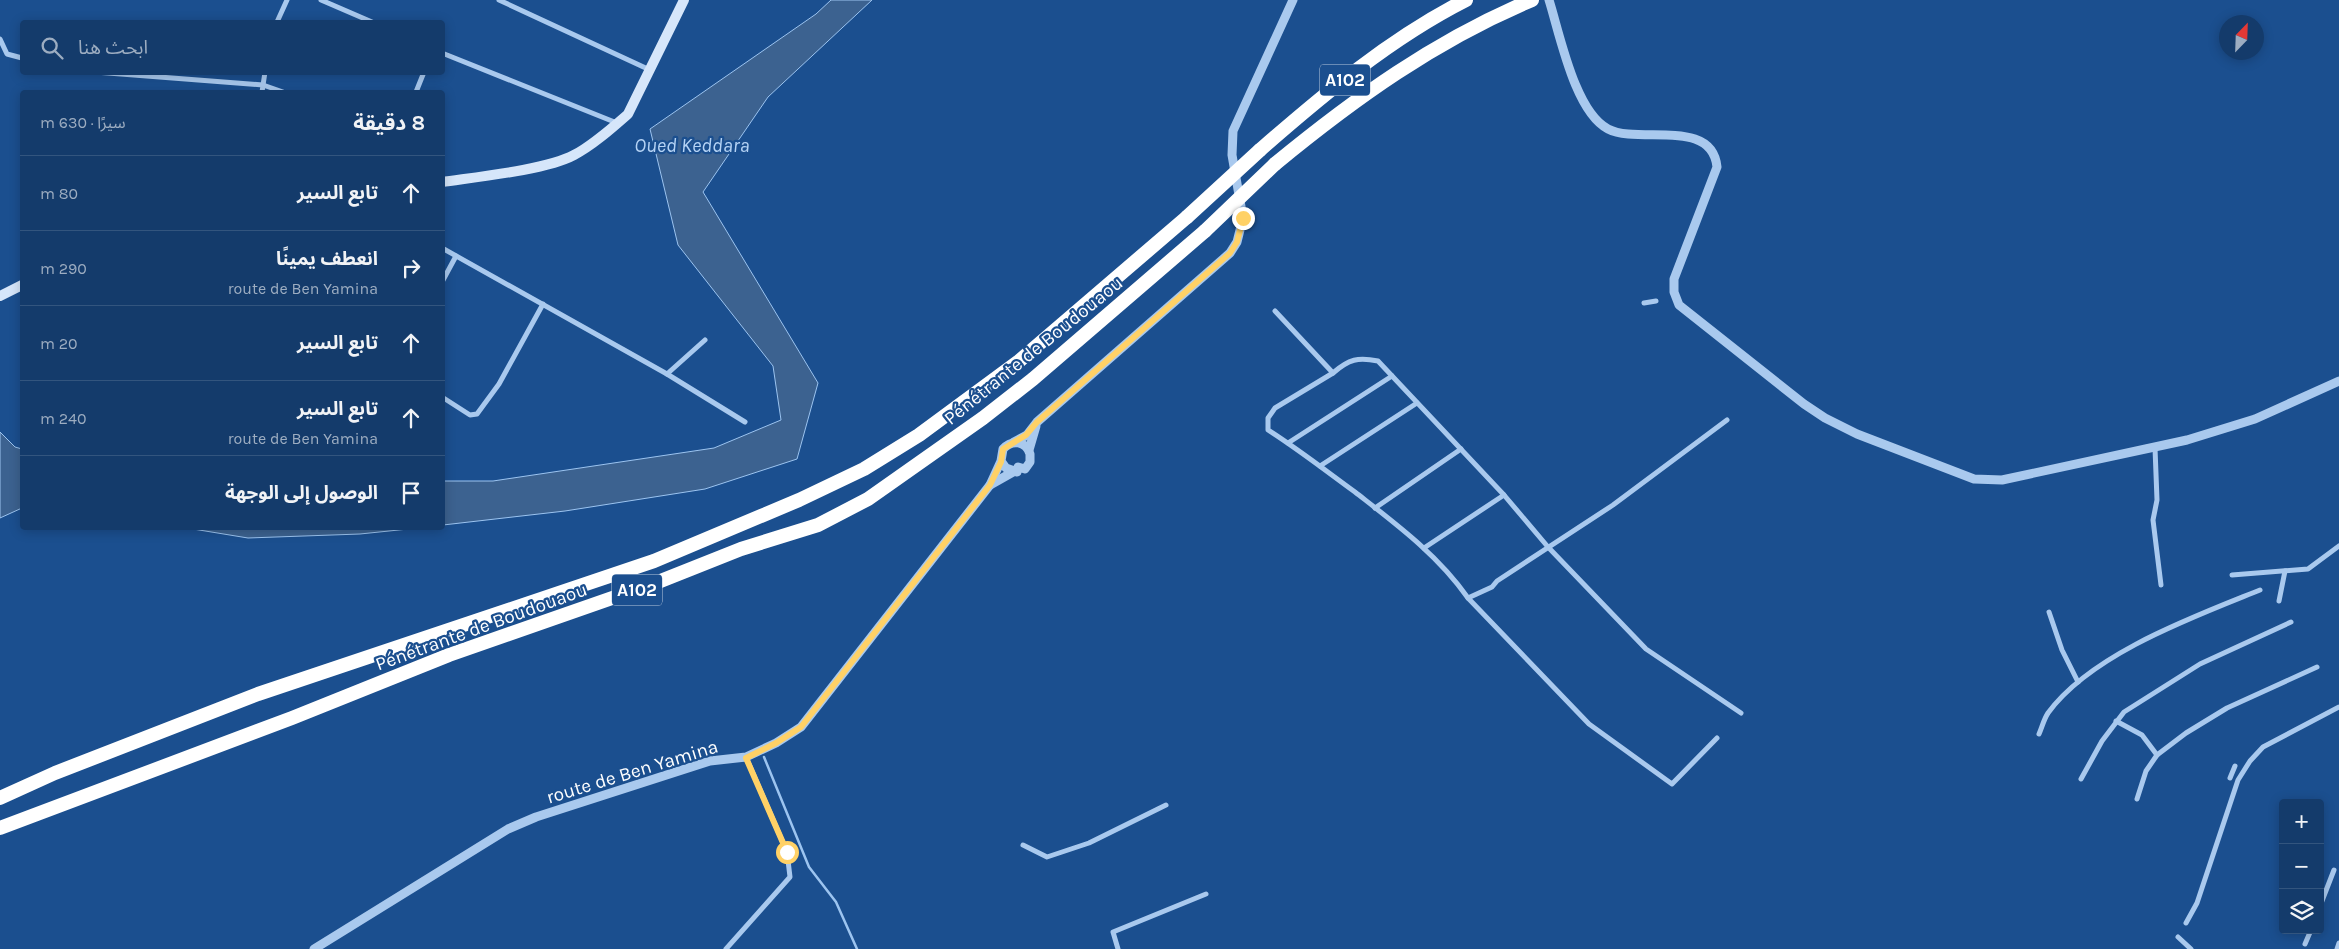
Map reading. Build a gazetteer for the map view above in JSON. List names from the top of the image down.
{
  "streets": {
    "highway": ["A102", "Pénétrante de Boudouaou"],
    "street": ["route de Ben Yamina"]
  },
  "water": ["Oued Keddara"],
  "north": "top right",
  "page": {
    "search": "ابحث هنا",
    "heading": ["8 دقيقة", "سيرًا · 630 m"],
    "list": [
      ["تابع السير", "80 m"],
      ["انعطف يمينًا", "route de Ben Yamina", "290 m"],
      ["تابع السير", "20 m"],
      ["تابع السير", "route de Ben Yamina", "240 m"],
      "الوصول إلى الوجهة"
    ],
    "map_buttons": ["+", "−"]
  }
}
